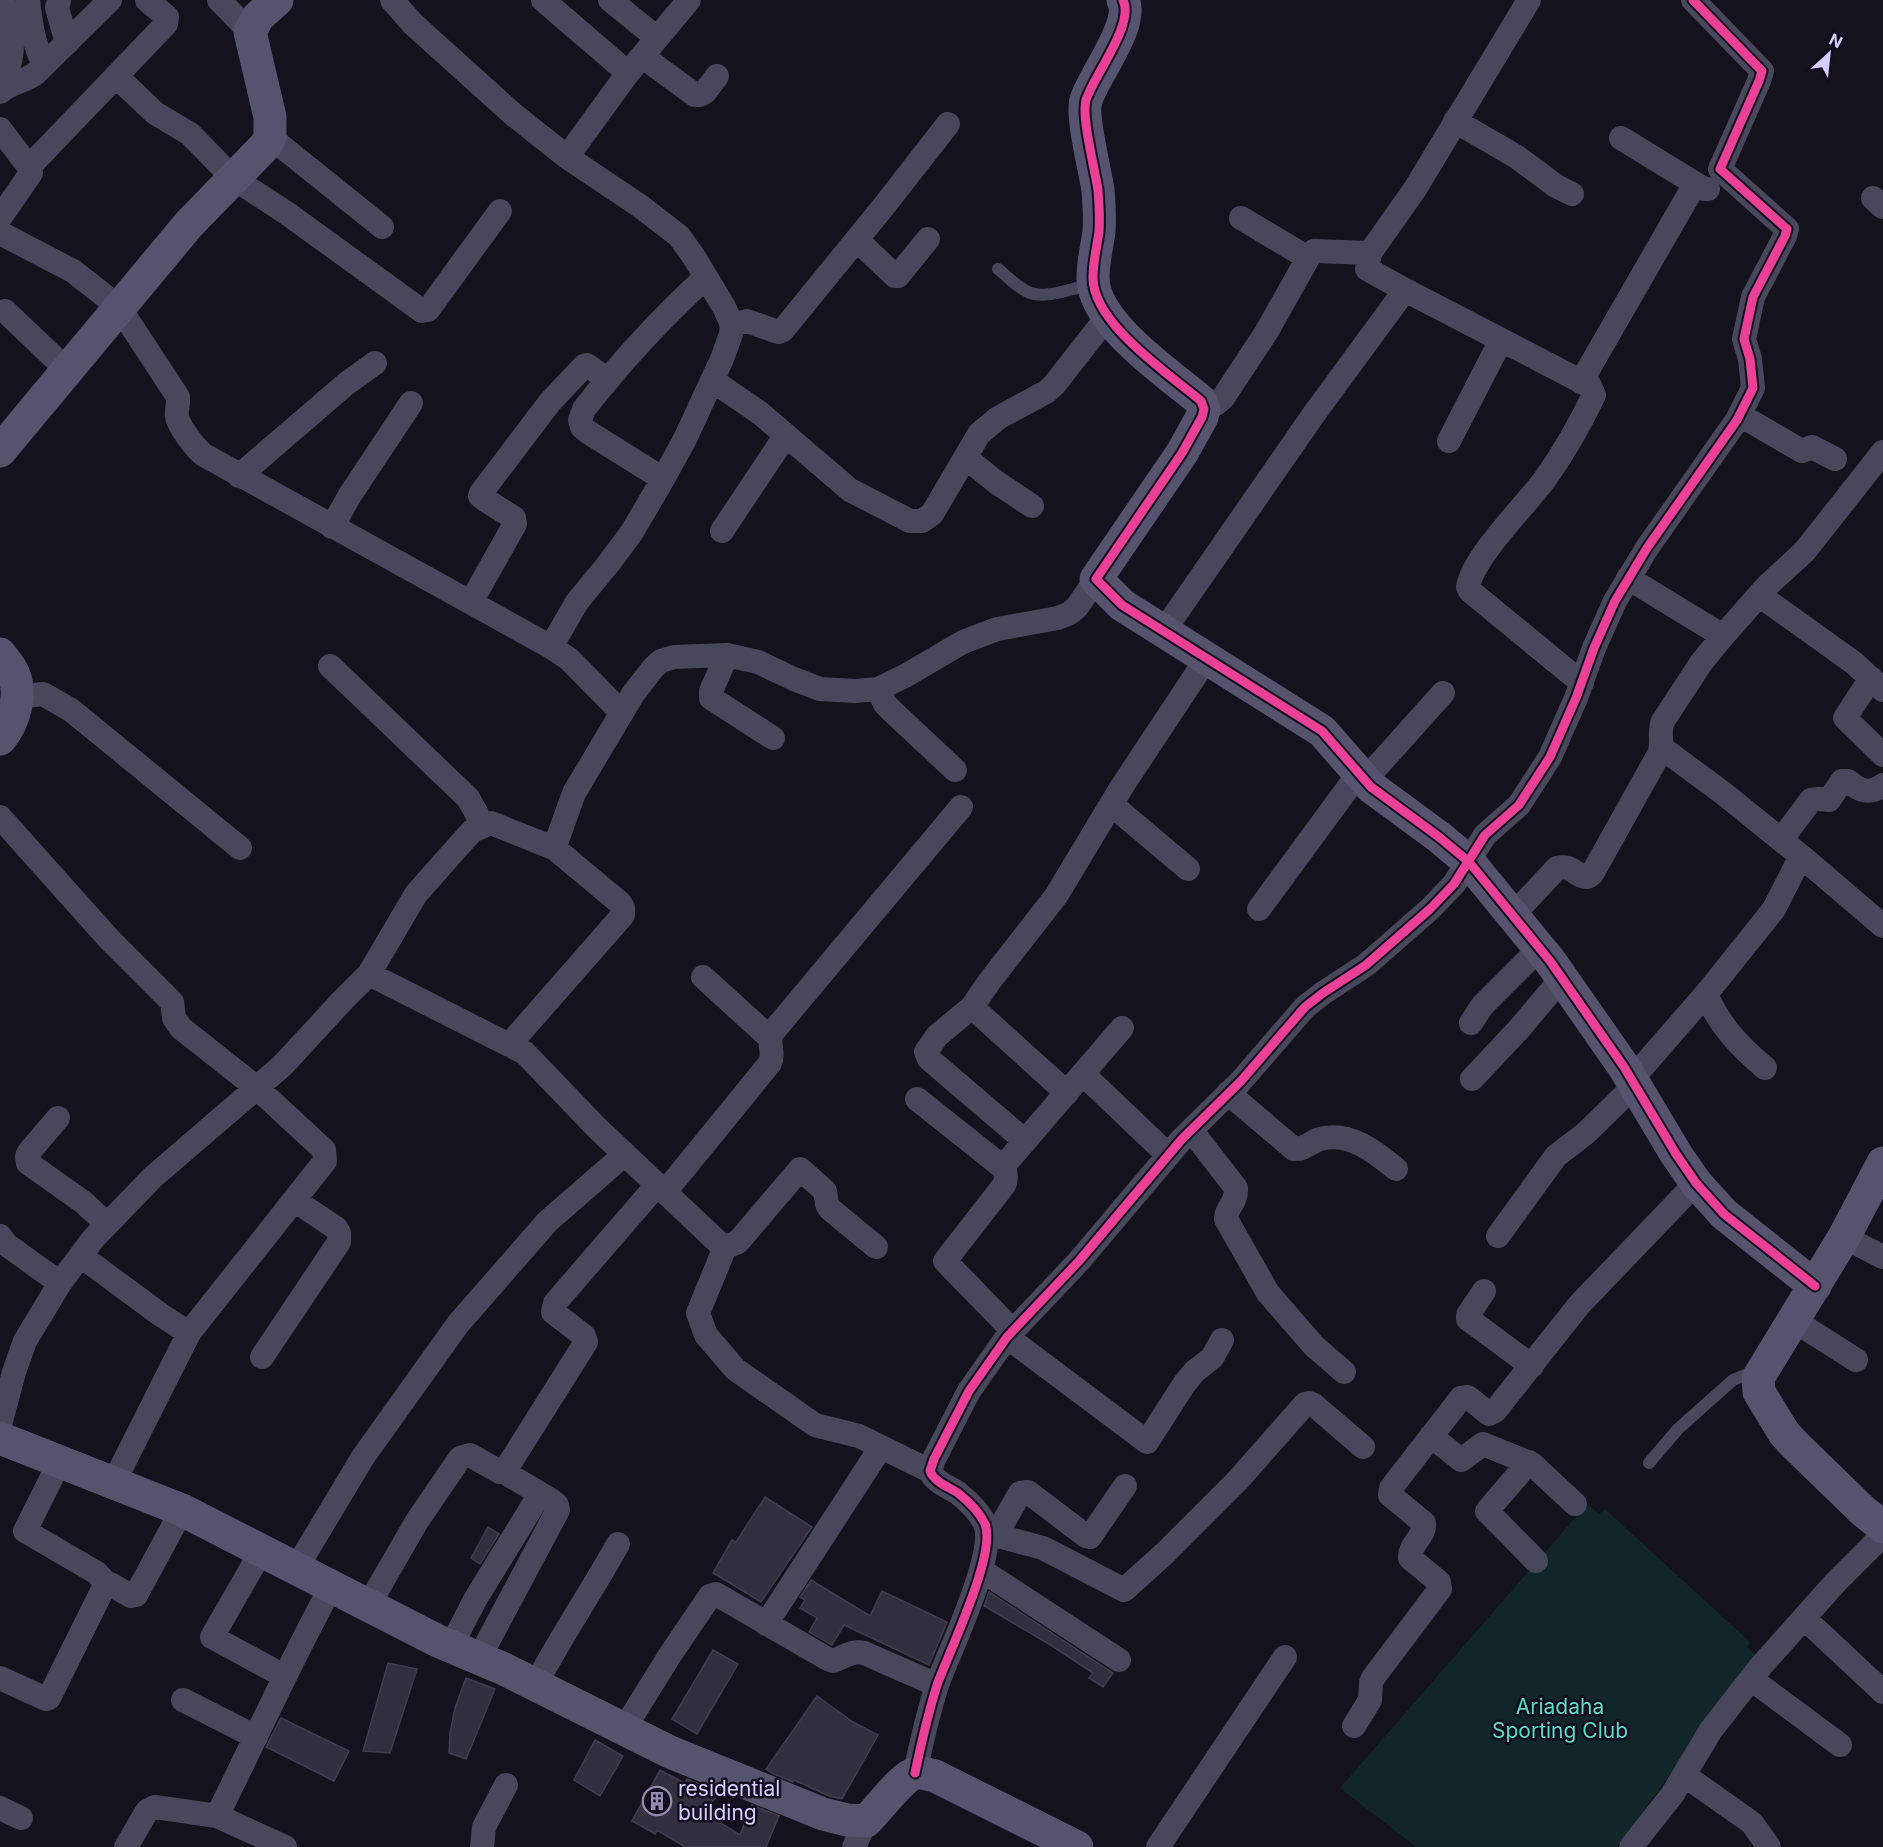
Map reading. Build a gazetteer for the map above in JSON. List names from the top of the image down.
{
  "parks": ["Ariadaha Sporting Club"],
  "places": {
    "building": ["residential building"]
  },
  "north": "top right"
}
